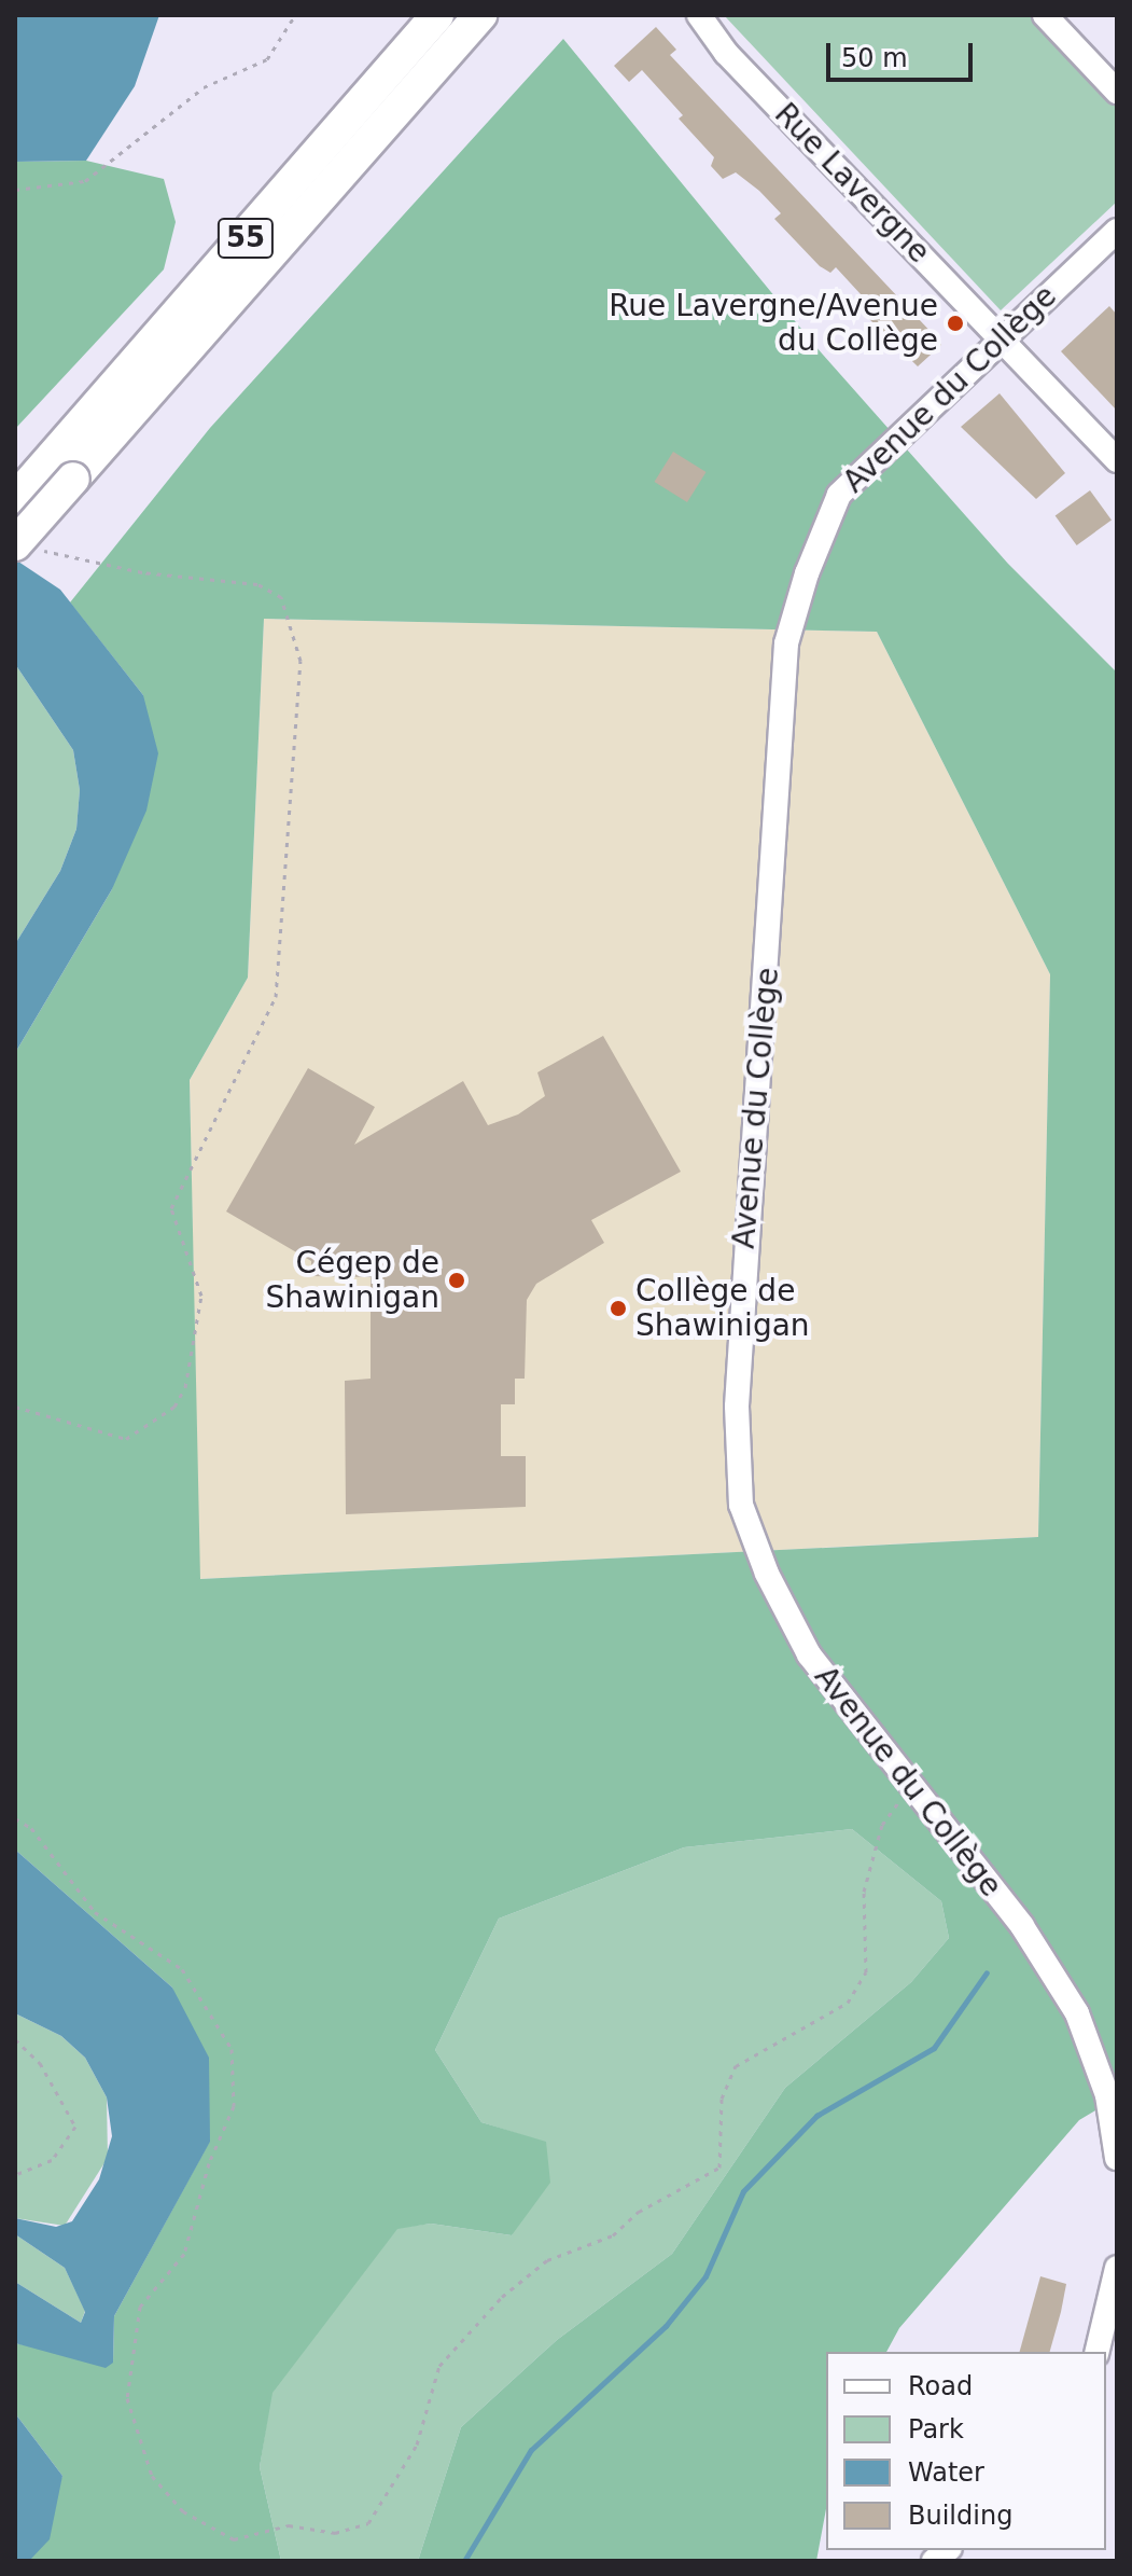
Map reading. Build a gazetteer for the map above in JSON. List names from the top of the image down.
{
  "streets": {
    "highway": ["55"],
    "street": ["Rue Lavergne", "Avenue du Collège"]
  },
  "crossings": [
    ["Rue Lavergne", "Avenue du Collège"]
  ],
  "places": ["Rue Lavergne/Avenue du Collège", "Cégep de Shawinigan", "Collège de Shawinigan"],
  "legend": [
    "Road",
    "Park",
    "Water",
    "Building"
  ],
  "scale_bar": "50 m"
}
